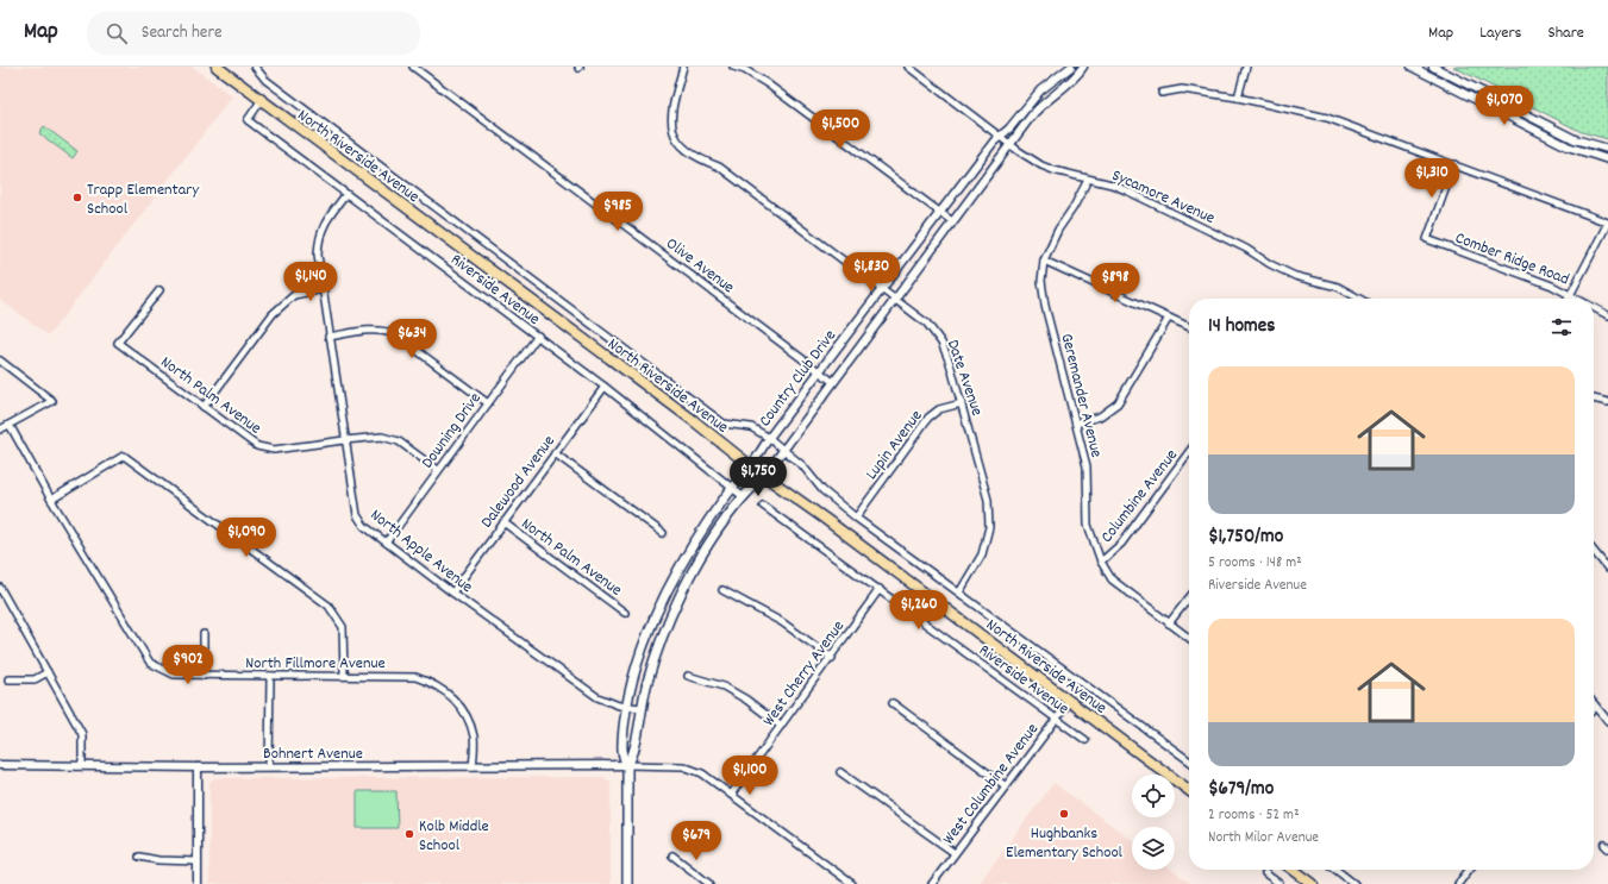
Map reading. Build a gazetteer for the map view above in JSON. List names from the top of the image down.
{
  "streets": {
    "main road": ["North Riverside Avenue", "Country Club Drive"],
    "street": [
      "Sycamore Avenue",
      "Comber Ridge Road",
      "Olive Avenue",
      "Riverside Avenue",
      "Date Avenue",
      "North Palm Avenue",
      "Geremander Avenue",
      "Downing Drive",
      "Lupin Avenue",
      "Dalewood Avenue",
      "Columbine Avenue",
      "North Apple Avenue",
      "North Fillmore Avenue",
      "West Cherry Avenue",
      "Bohnert Avenue",
      "West Columbine Avenue"
    ]
  },
  "crossings": [
    ["North Riverside Avenue", "Riverside Avenue"],
    ["North Riverside Avenue", "Country Club Drive"],
    ["North Riverside Avenue", "Date Avenue"],
    ["North Riverside Avenue", "Lupin Avenue"],
    ["North Riverside Avenue", "West Columbine Avenue"],
    ["Sycamore Avenue", "Country Club Drive"],
    ["Sycamore Avenue", "Geremander Avenue"],
    ["Olive Avenue", "Country Club Drive"],
    ["Riverside Avenue", "Country Club Drive"],
    ["Riverside Avenue", "Downing Drive"],
    ["Riverside Avenue", "Dalewood Avenue"],
    ["Riverside Avenue", "North Apple Avenue"],
    ["Riverside Avenue", "West Cherry Avenue"],
    ["Riverside Avenue", "West Columbine Avenue"],
    ["Country Club Drive", "Date Avenue"],
    ["Country Club Drive", "North Apple Avenue"],
    ["Country Club Drive", "Bohnert Avenue"],
    ["Date Avenue", "Lupin Avenue"],
    ["North Palm Avenue", "Downing Drive"],
    ["North Palm Avenue", "Dalewood Avenue"],
    ["North Palm Avenue", "North Apple Avenue"],
    ["Geremander Avenue", "Columbine Avenue"],
    ["Downing Drive", "North Apple Avenue"],
    ["Dalewood Avenue", "North Apple Avenue"],
    ["North Fillmore Avenue", "Bohnert Avenue"]
  ],
  "places": ["Trapp Elementary School", "Hughbanks Elementary School", "Kolb Middle School"],
  "page": {
    "header": "Map",
    "search": "Search here",
    "nav": ["Map", "Layers", "Share"],
    "price": [
      "$1,070",
      "$1,500",
      "$1,310",
      "$985",
      "$1,830",
      "$1,140",
      "$898",
      "$634",
      "$1,750",
      "$1,090",
      "$1,260",
      "$902",
      "$1,100",
      "$679"
    ],
    "heading": "14 homes",
    "list": [
      {
        "name": "$1,750/mo",
        "note": "5 rooms · 148 m² · Riverside Avenue"
      },
      {
        "name": "$679/mo",
        "note": "2 rooms · 52 m² · North Milor Avenue"
      }
    ]
  }
}
